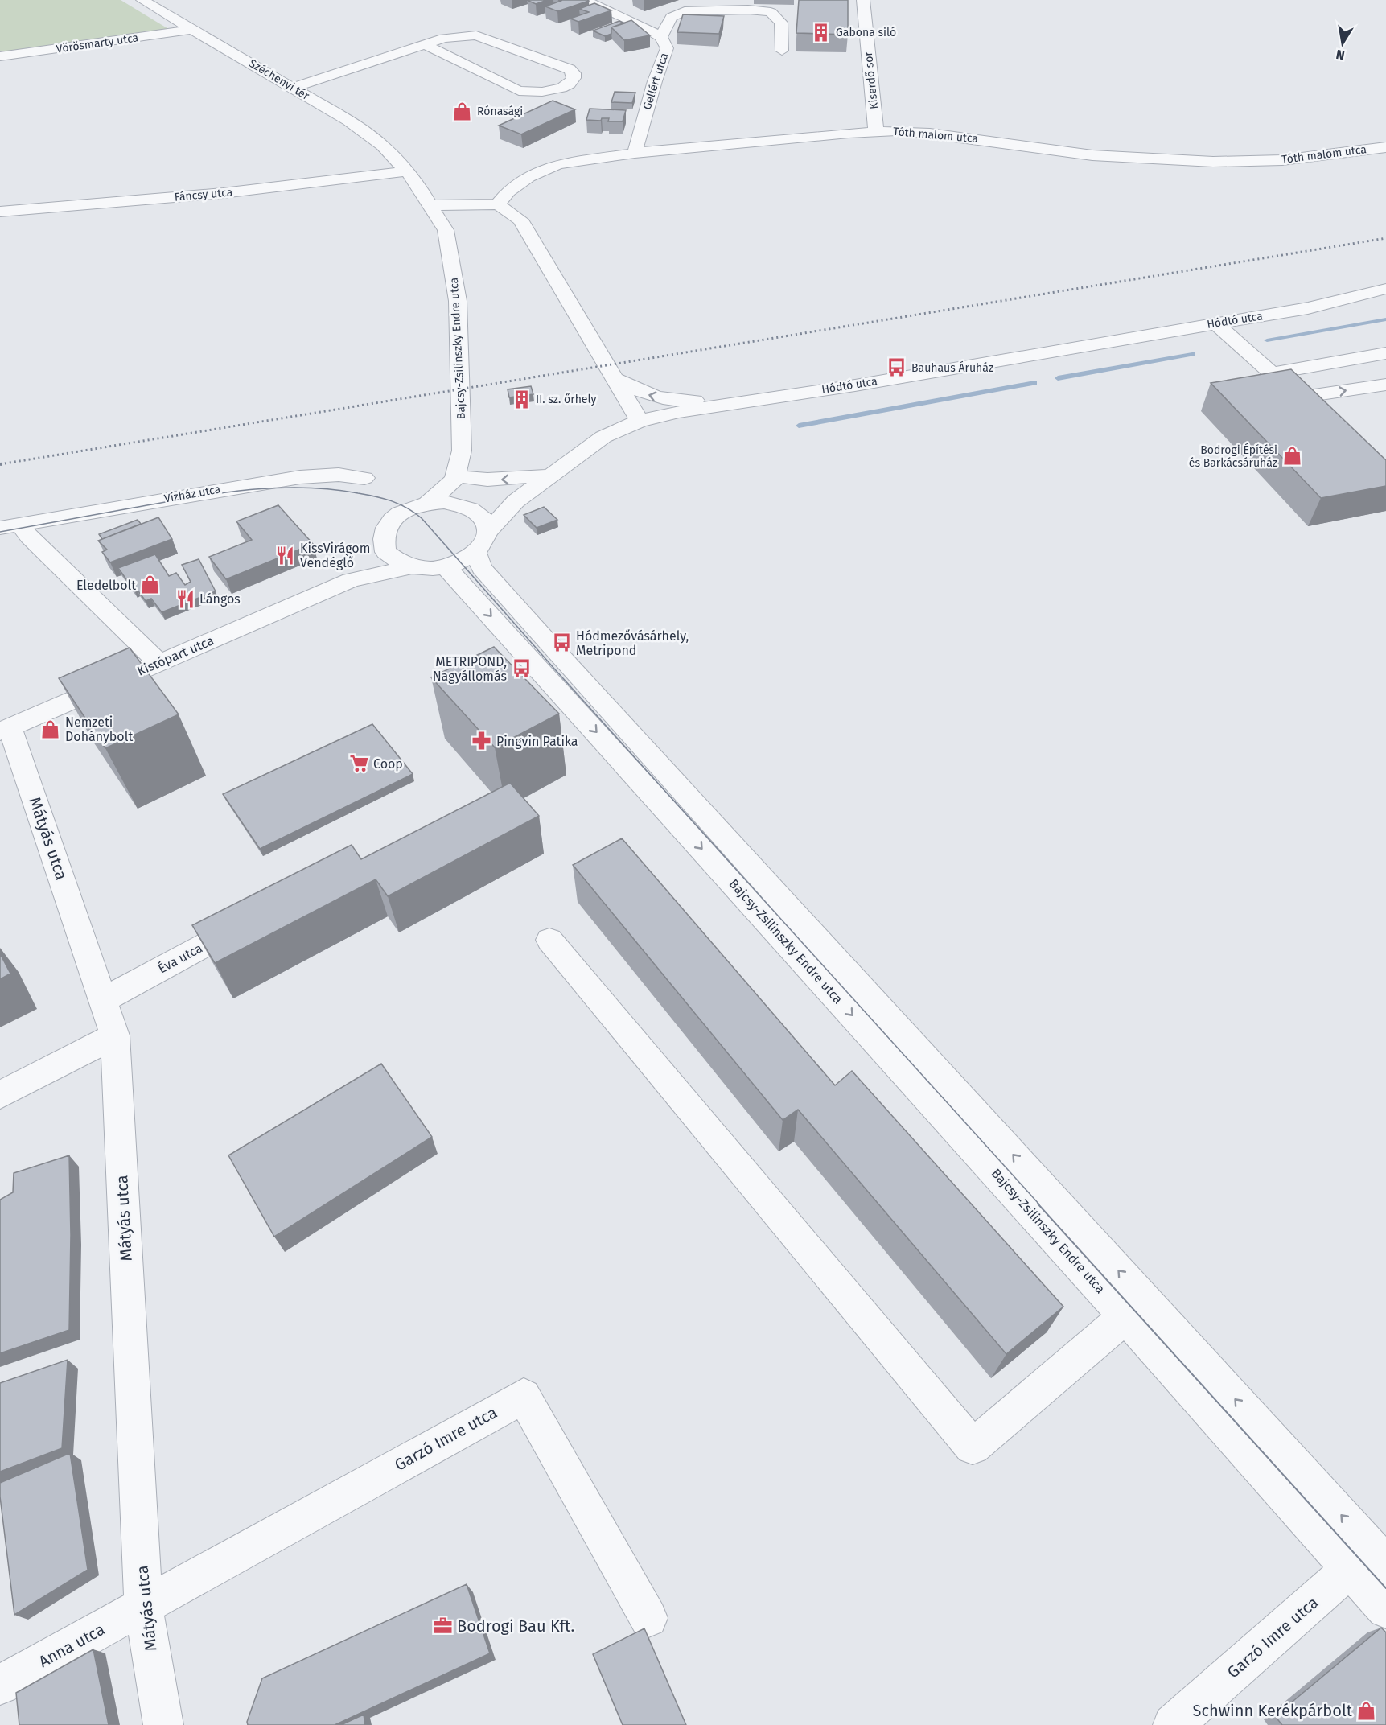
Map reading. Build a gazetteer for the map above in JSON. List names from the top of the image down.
{
  "streets": {
    "street": [
      "Vörösmarty utca",
      "Széchenyi tér",
      "Kiserdő sor",
      "Gellért utca",
      "Tóth malom utca",
      "Fáncsy utca",
      "Hódtó utca",
      "Bajcsy-Zsilinszky Endre utca",
      "Vízház utca",
      "Kistópart utca",
      "Mátyás utca",
      "Éva utca",
      "Garzó Imre utca",
      "Anna utca"
    ]
  },
  "crossings": [
    ["Vörösmarty utca", "Széchenyi tér"],
    ["Széchenyi tér", "Fáncsy utca"],
    ["Széchenyi tér", "Bajcsy-Zsilinszky Endre utca"],
    ["Kiserdő sor", "Tóth malom utca"],
    ["Gellért utca", "Tóth malom utca"],
    ["Fáncsy utca", "Bajcsy-Zsilinszky Endre utca"],
    ["Hódtó utca", "Bajcsy-Zsilinszky Endre utca"],
    ["Hódtó utca", "Kistópart utca"],
    ["Bajcsy-Zsilinszky Endre utca", "Kistópart utca"],
    ["Bajcsy-Zsilinszky Endre utca", "Garzó Imre utca"],
    ["Vízház utca", "Kistópart utca"],
    ["Kistópart utca", "Mátyás utca"],
    ["Mátyás utca", "Éva utca"],
    ["Mátyás utca", "Garzó Imre utca"],
    ["Mátyás utca", "Anna utca"],
    ["Garzó Imre utca", "Anna utca"]
  ],
  "places": {
    "building": ["Gabona siló", "II. sz. őrhely"],
    "shop": [
      "Rónasági",
      "Bodrogi Építési és Barkácsáruház",
      "Eledelbolt",
      "Nemzeti Dohánybolt",
      "Schwinn Kerékpárbolt"
    ],
    "bus stop": ["Bauhaus Áruház", "Hódmezővásárhely, Metripond", "METRIPOND, Nagyállomás"],
    "restaurant": ["KissVirágom Vendéglő", "Lángos"],
    "pharmacy": ["Pingvin Patika"],
    "supermarket": ["Coop"],
    "office": ["Bodrogi Bau Kft."]
  },
  "north": "bottom"
}
